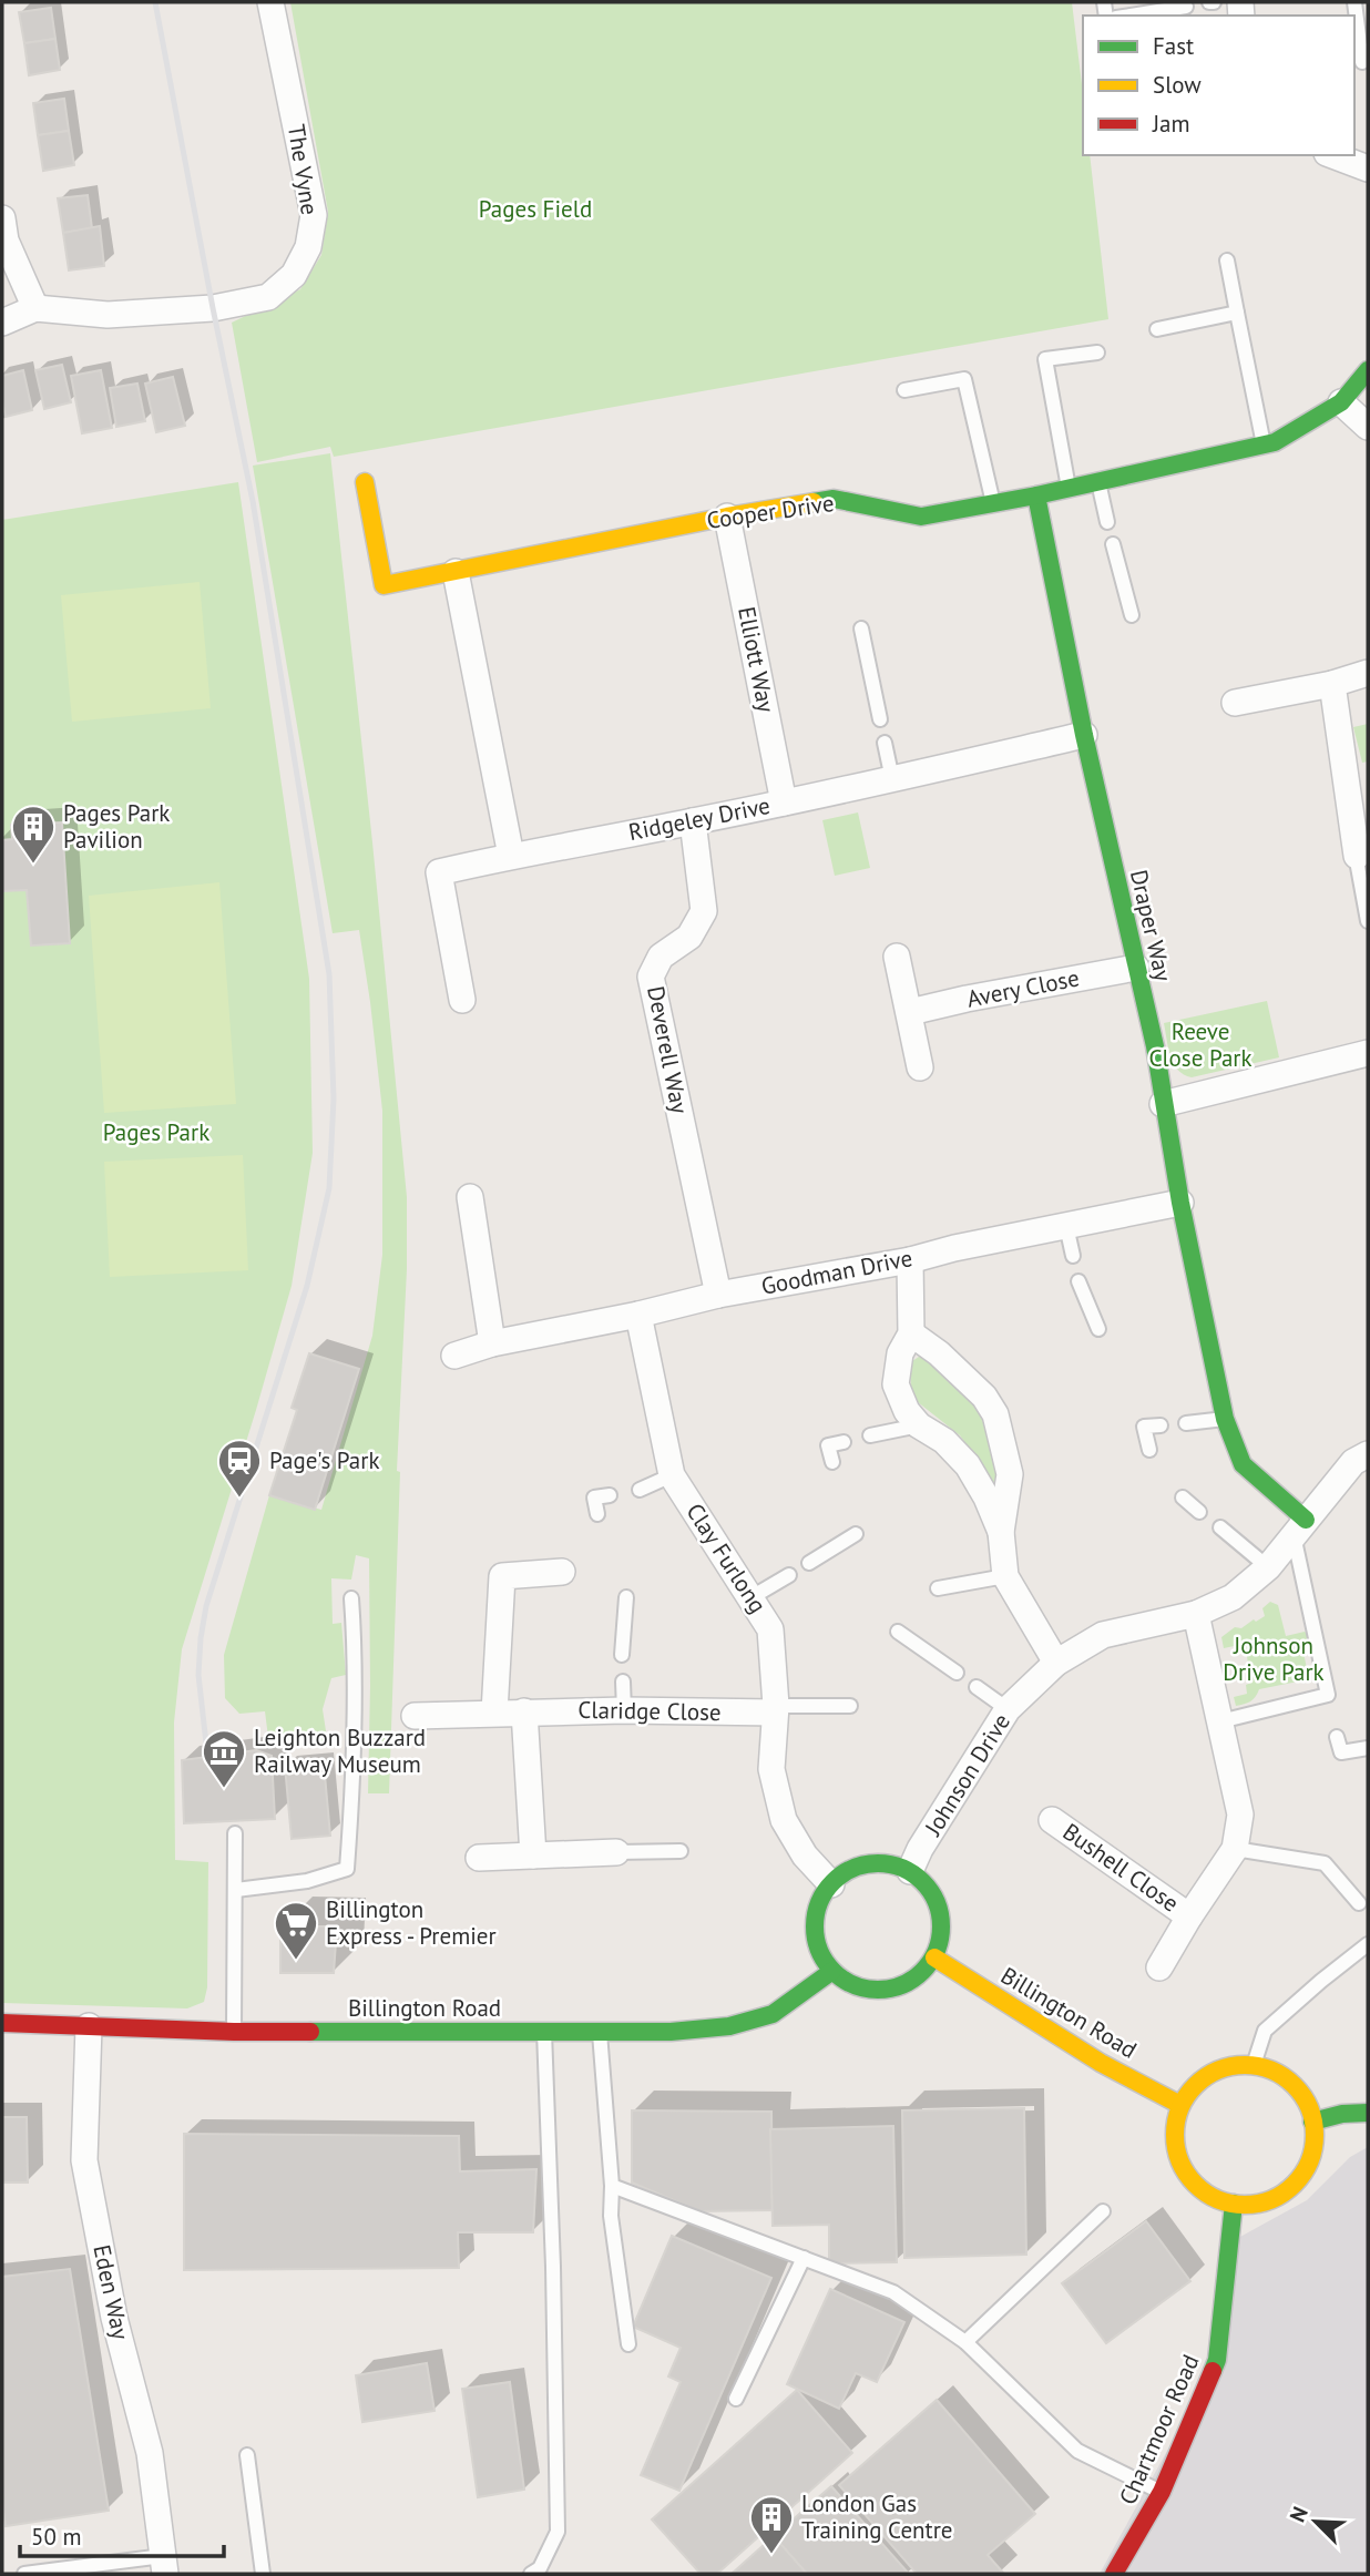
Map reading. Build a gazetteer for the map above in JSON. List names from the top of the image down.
{
  "streets": {
    "street": [
      "The Vyne",
      "Cooper Drive",
      "Elliott Way",
      "Ridgeley Drive",
      "Draper Way",
      "Avery Close",
      "Deverell Way",
      "Goodman Drive",
      "Clay Furlong",
      "Claridge Close",
      "Johnson Drive",
      "Bushell Close",
      "Billington Road",
      "Eden Way",
      "Chartmoor Road"
    ]
  },
  "crossings": [
    ["Cooper Drive", "Elliott Way"],
    ["Cooper Drive", "Draper Way"],
    ["Elliott Way", "Ridgeley Drive"],
    ["Ridgeley Drive", "Draper Way"],
    ["Ridgeley Drive", "Deverell Way"],
    ["Draper Way", "Avery Close"],
    ["Draper Way", "Goodman Drive"],
    ["Draper Way", "Johnson Drive"],
    ["Deverell Way", "Goodman Drive"],
    ["Goodman Drive", "Clay Furlong"],
    ["Clay Furlong", "Claridge Close"],
    ["Clay Furlong", "Johnson Drive"],
    ["Clay Furlong", "Billington Road"],
    ["Johnson Drive", "Bushell Close"],
    ["Johnson Drive", "Billington Road"],
    ["Billington Road", "Eden Way"],
    ["Billington Road", "Chartmoor Road"]
  ],
  "parks": [
    "Pages Field",
    "Reeve Close Park",
    "Pages Park",
    "Johnson Drive Park"
  ],
  "places": {
    "building": ["Pages Park Pavilion", "London Gas Training Centre"],
    "station": ["Page's Park"],
    "museum": ["Leighton Buzzard Railway Museum"],
    "supermarket": ["Billington Express - Premier"]
  },
  "legend": ["Fast", "Slow", "Jam"],
  "scale_bar": "50 m",
  "north": "top left"
}
